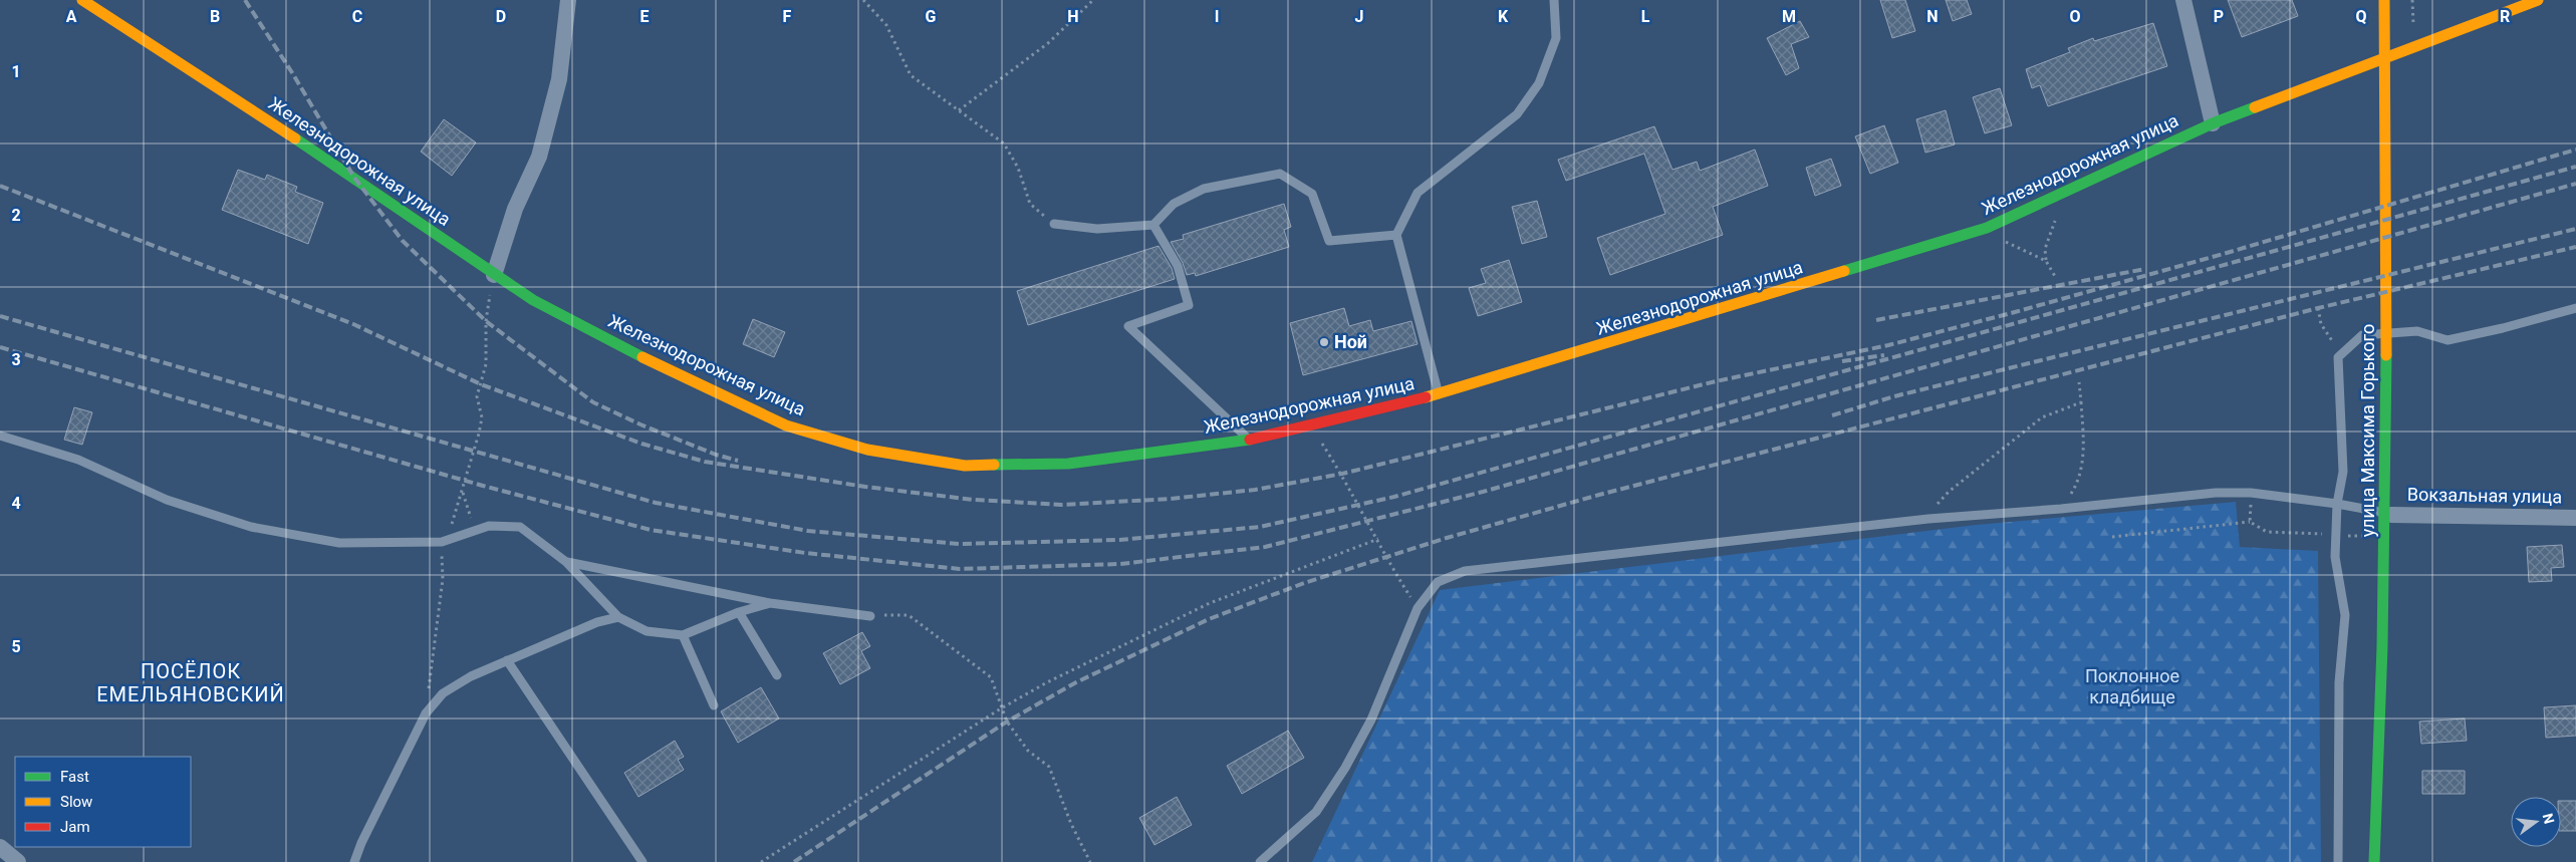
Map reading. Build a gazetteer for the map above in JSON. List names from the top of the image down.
{
  "streets": {
    "street": ["Железнодорожная улица", "улица Максима Горького", "Вокзальная улица"]
  },
  "districts": ["ПОСЁЛОК ЕМЕЛЬЯНОВСКИЙ"],
  "parks": ["Поклонное кладбище"],
  "places": ["Ной"],
  "legend": ["Fast", "Slow", "Jam"],
  "north": "right",
  "grid": {
    "columns": [
      "A",
      "B",
      "C",
      "D",
      "E",
      "F",
      "G",
      "H",
      "I",
      "J",
      "K",
      "L",
      "M",
      "N",
      "O",
      "P",
      "Q",
      "R"
    ],
    "rows": [
      "1",
      "2",
      "3",
      "4",
      "5"
    ]
  }
}
